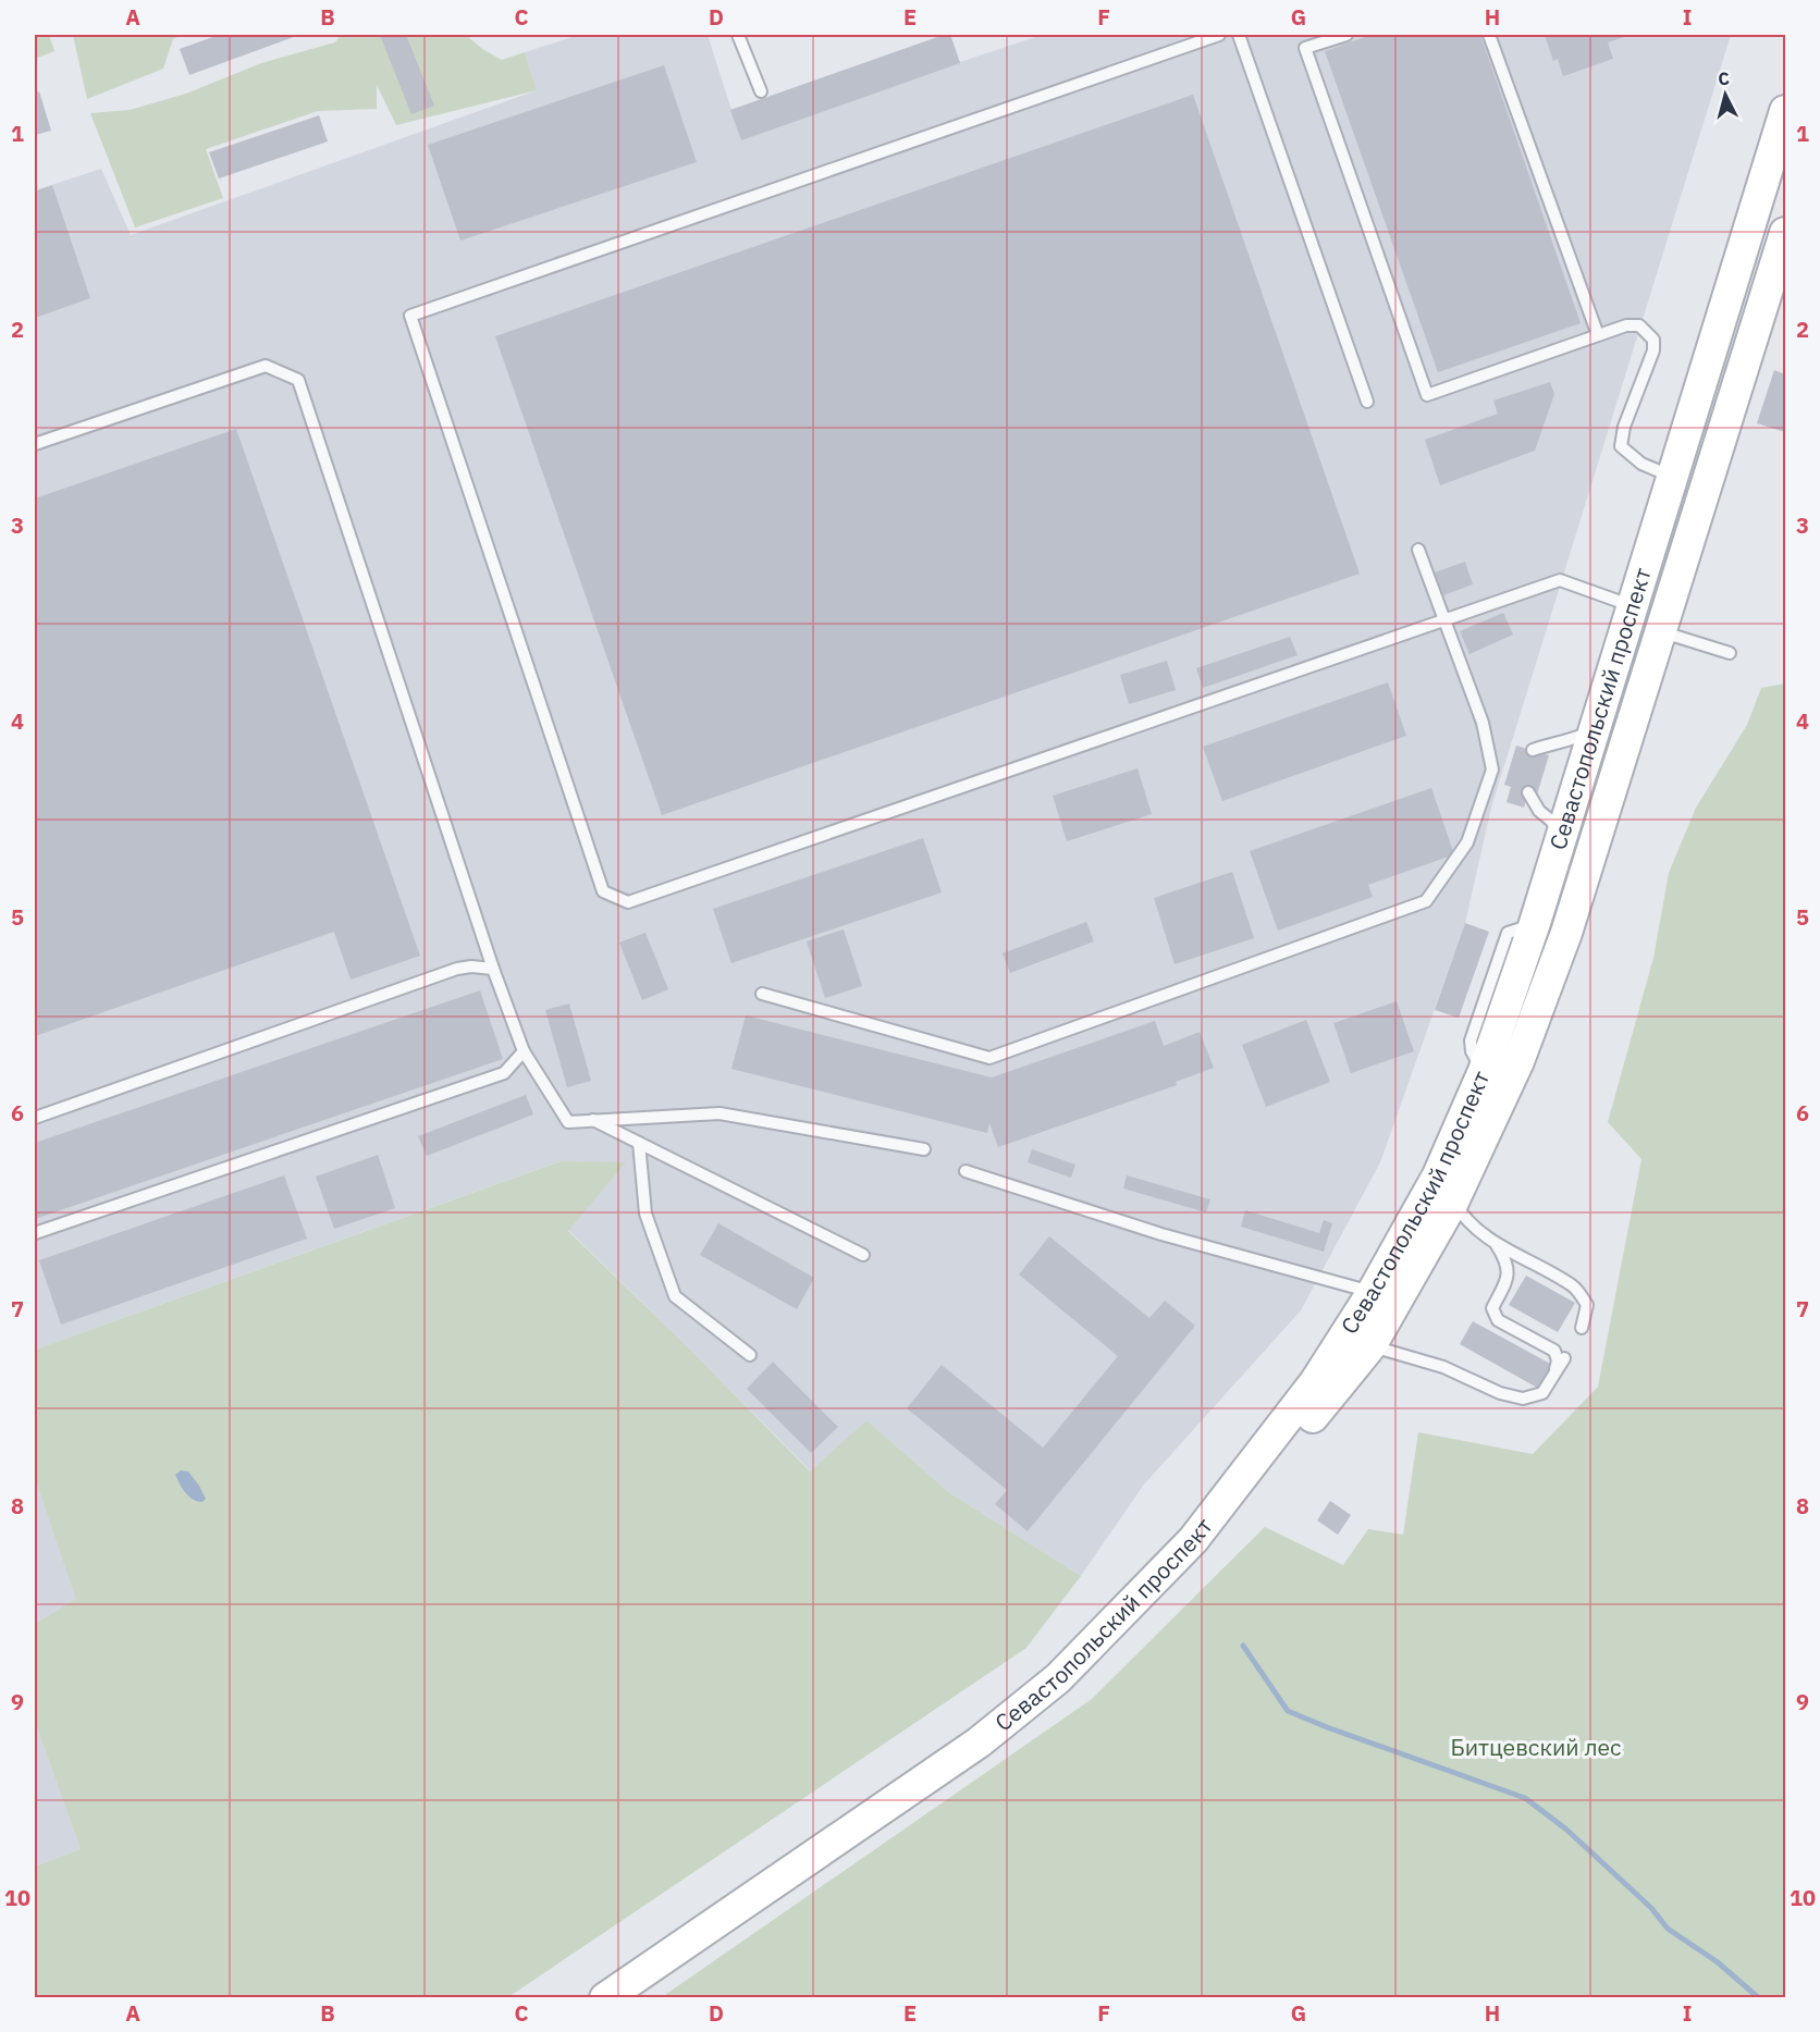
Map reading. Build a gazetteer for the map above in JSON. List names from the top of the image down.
{
  "streets": {
    "main road": ["Севастопольский проспект"]
  },
  "parks": ["Битцевский лес"],
  "north": "top",
  "grid": {
    "columns": [
      "A",
      "B",
      "C",
      "D",
      "E",
      "F",
      "G",
      "H",
      "I"
    ],
    "rows": [
      "1",
      "2",
      "3",
      "4",
      "5",
      "6",
      "7",
      "8",
      "9",
      "10"
    ]
  }
}
